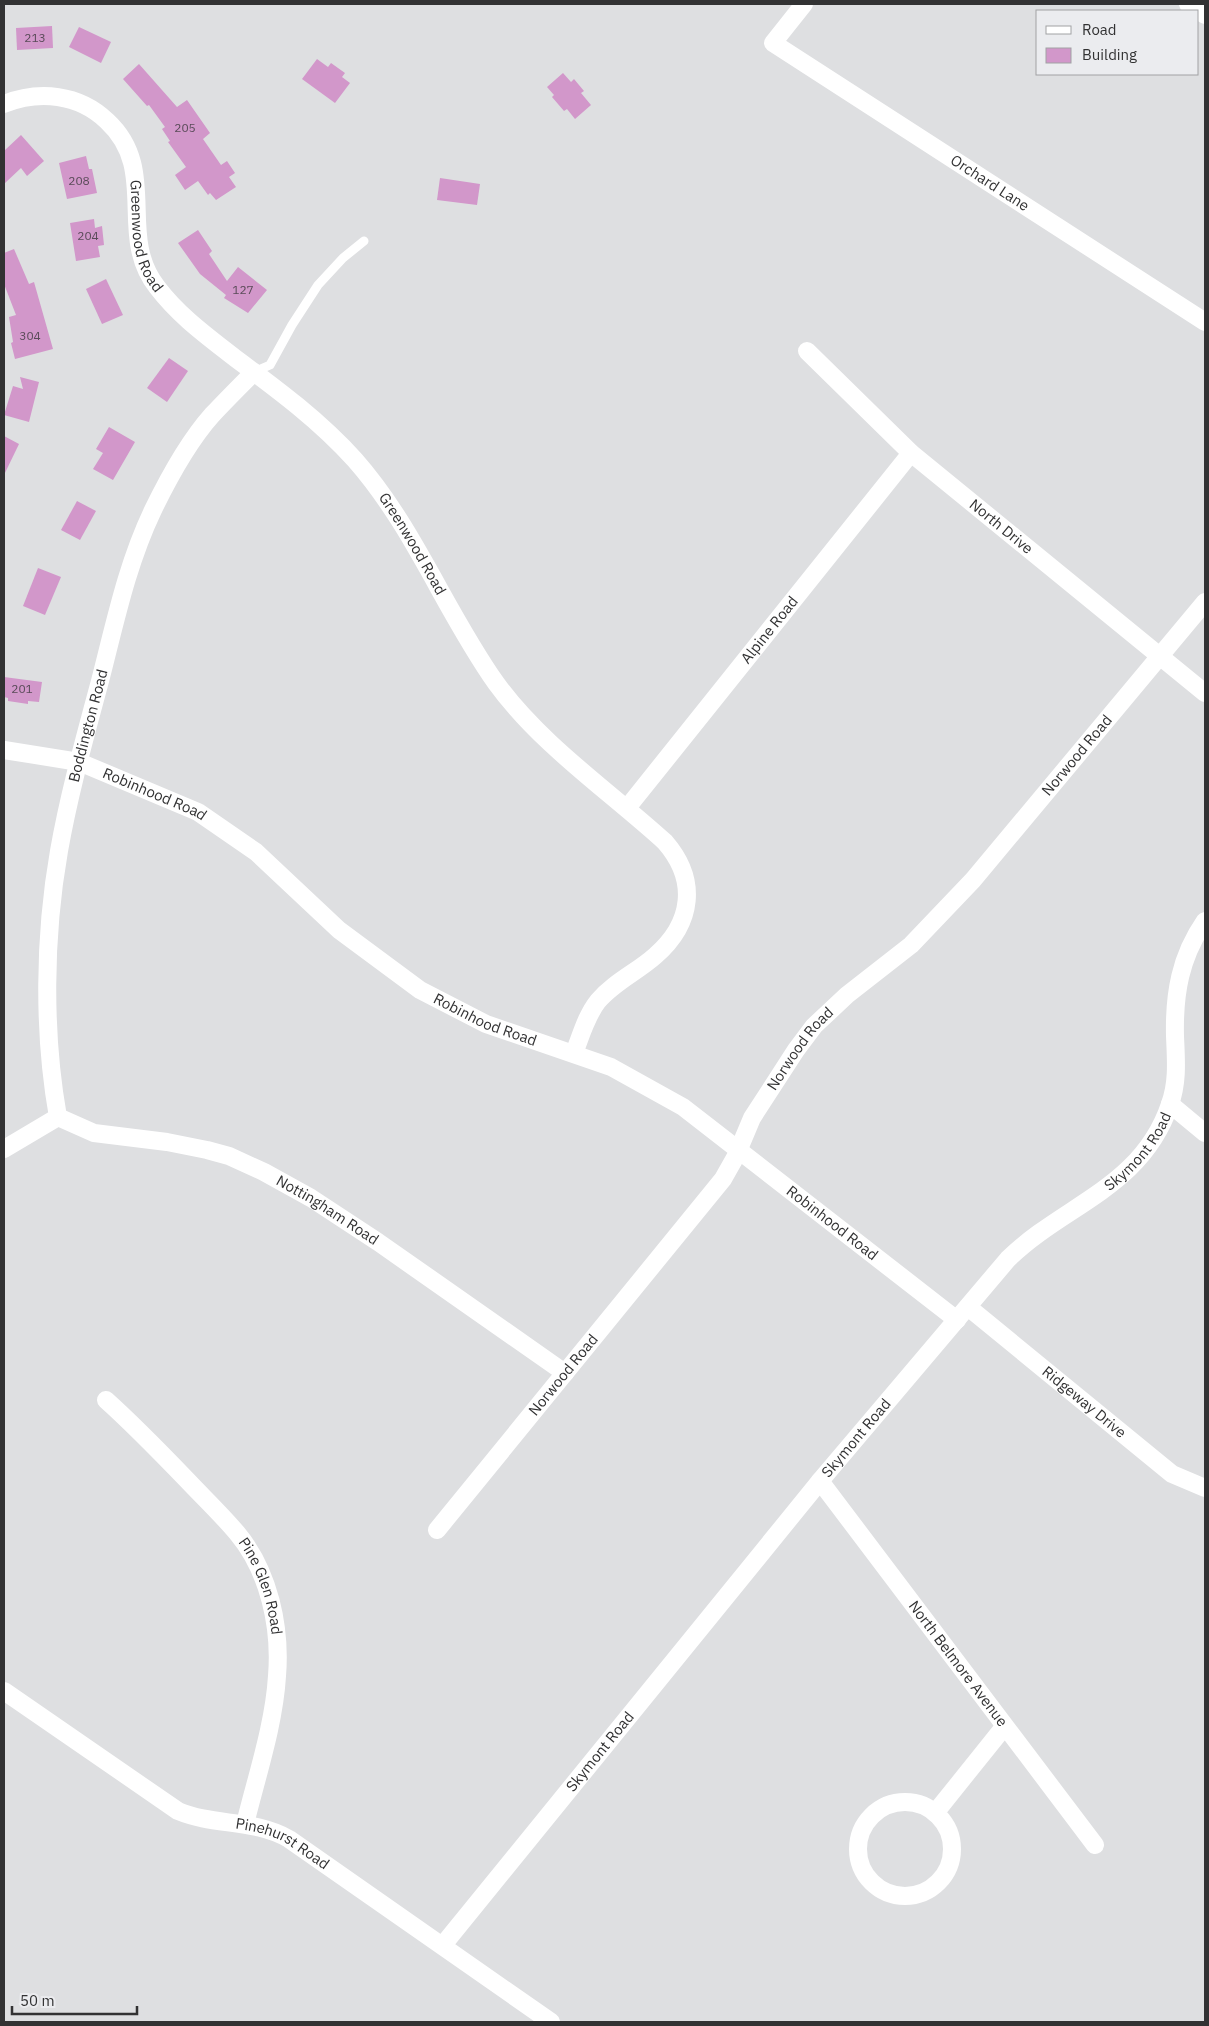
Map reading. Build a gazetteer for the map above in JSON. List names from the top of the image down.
{
  "streets": {
    "street": [
      "Orchard Lane",
      "Greenwood Road",
      "North Drive",
      "Alpine Road",
      "Boddington Road",
      "Norwood Road",
      "Robinhood Road",
      "Skymont Road",
      "Nottingham Road",
      "Ridgeway Drive",
      "Pine Glen Road",
      "North Belmore Avenue",
      "Pinehurst Road"
    ]
  },
  "crossings": [
    ["Greenwood Road", "Alpine Road"],
    ["Greenwood Road", "Boddington Road"],
    ["Greenwood Road", "Robinhood Road"],
    ["North Drive", "Alpine Road"],
    ["North Drive", "Norwood Road"],
    ["Boddington Road", "Robinhood Road"],
    ["Boddington Road", "Nottingham Road"],
    ["Norwood Road", "Robinhood Road"],
    ["Norwood Road", "Nottingham Road"],
    ["Robinhood Road", "Skymont Road"],
    ["Skymont Road", "Ridgeway Drive"],
    ["Skymont Road", "North Belmore Avenue"],
    ["Skymont Road", "Pinehurst Road"],
    ["Pine Glen Road", "Pinehurst Road"]
  ],
  "house_numbers": [
    "213",
    "205",
    "208",
    "204",
    "127",
    "304",
    "201"
  ],
  "legend": ["Road", "Building"],
  "scale_bar": "50 m"
}
